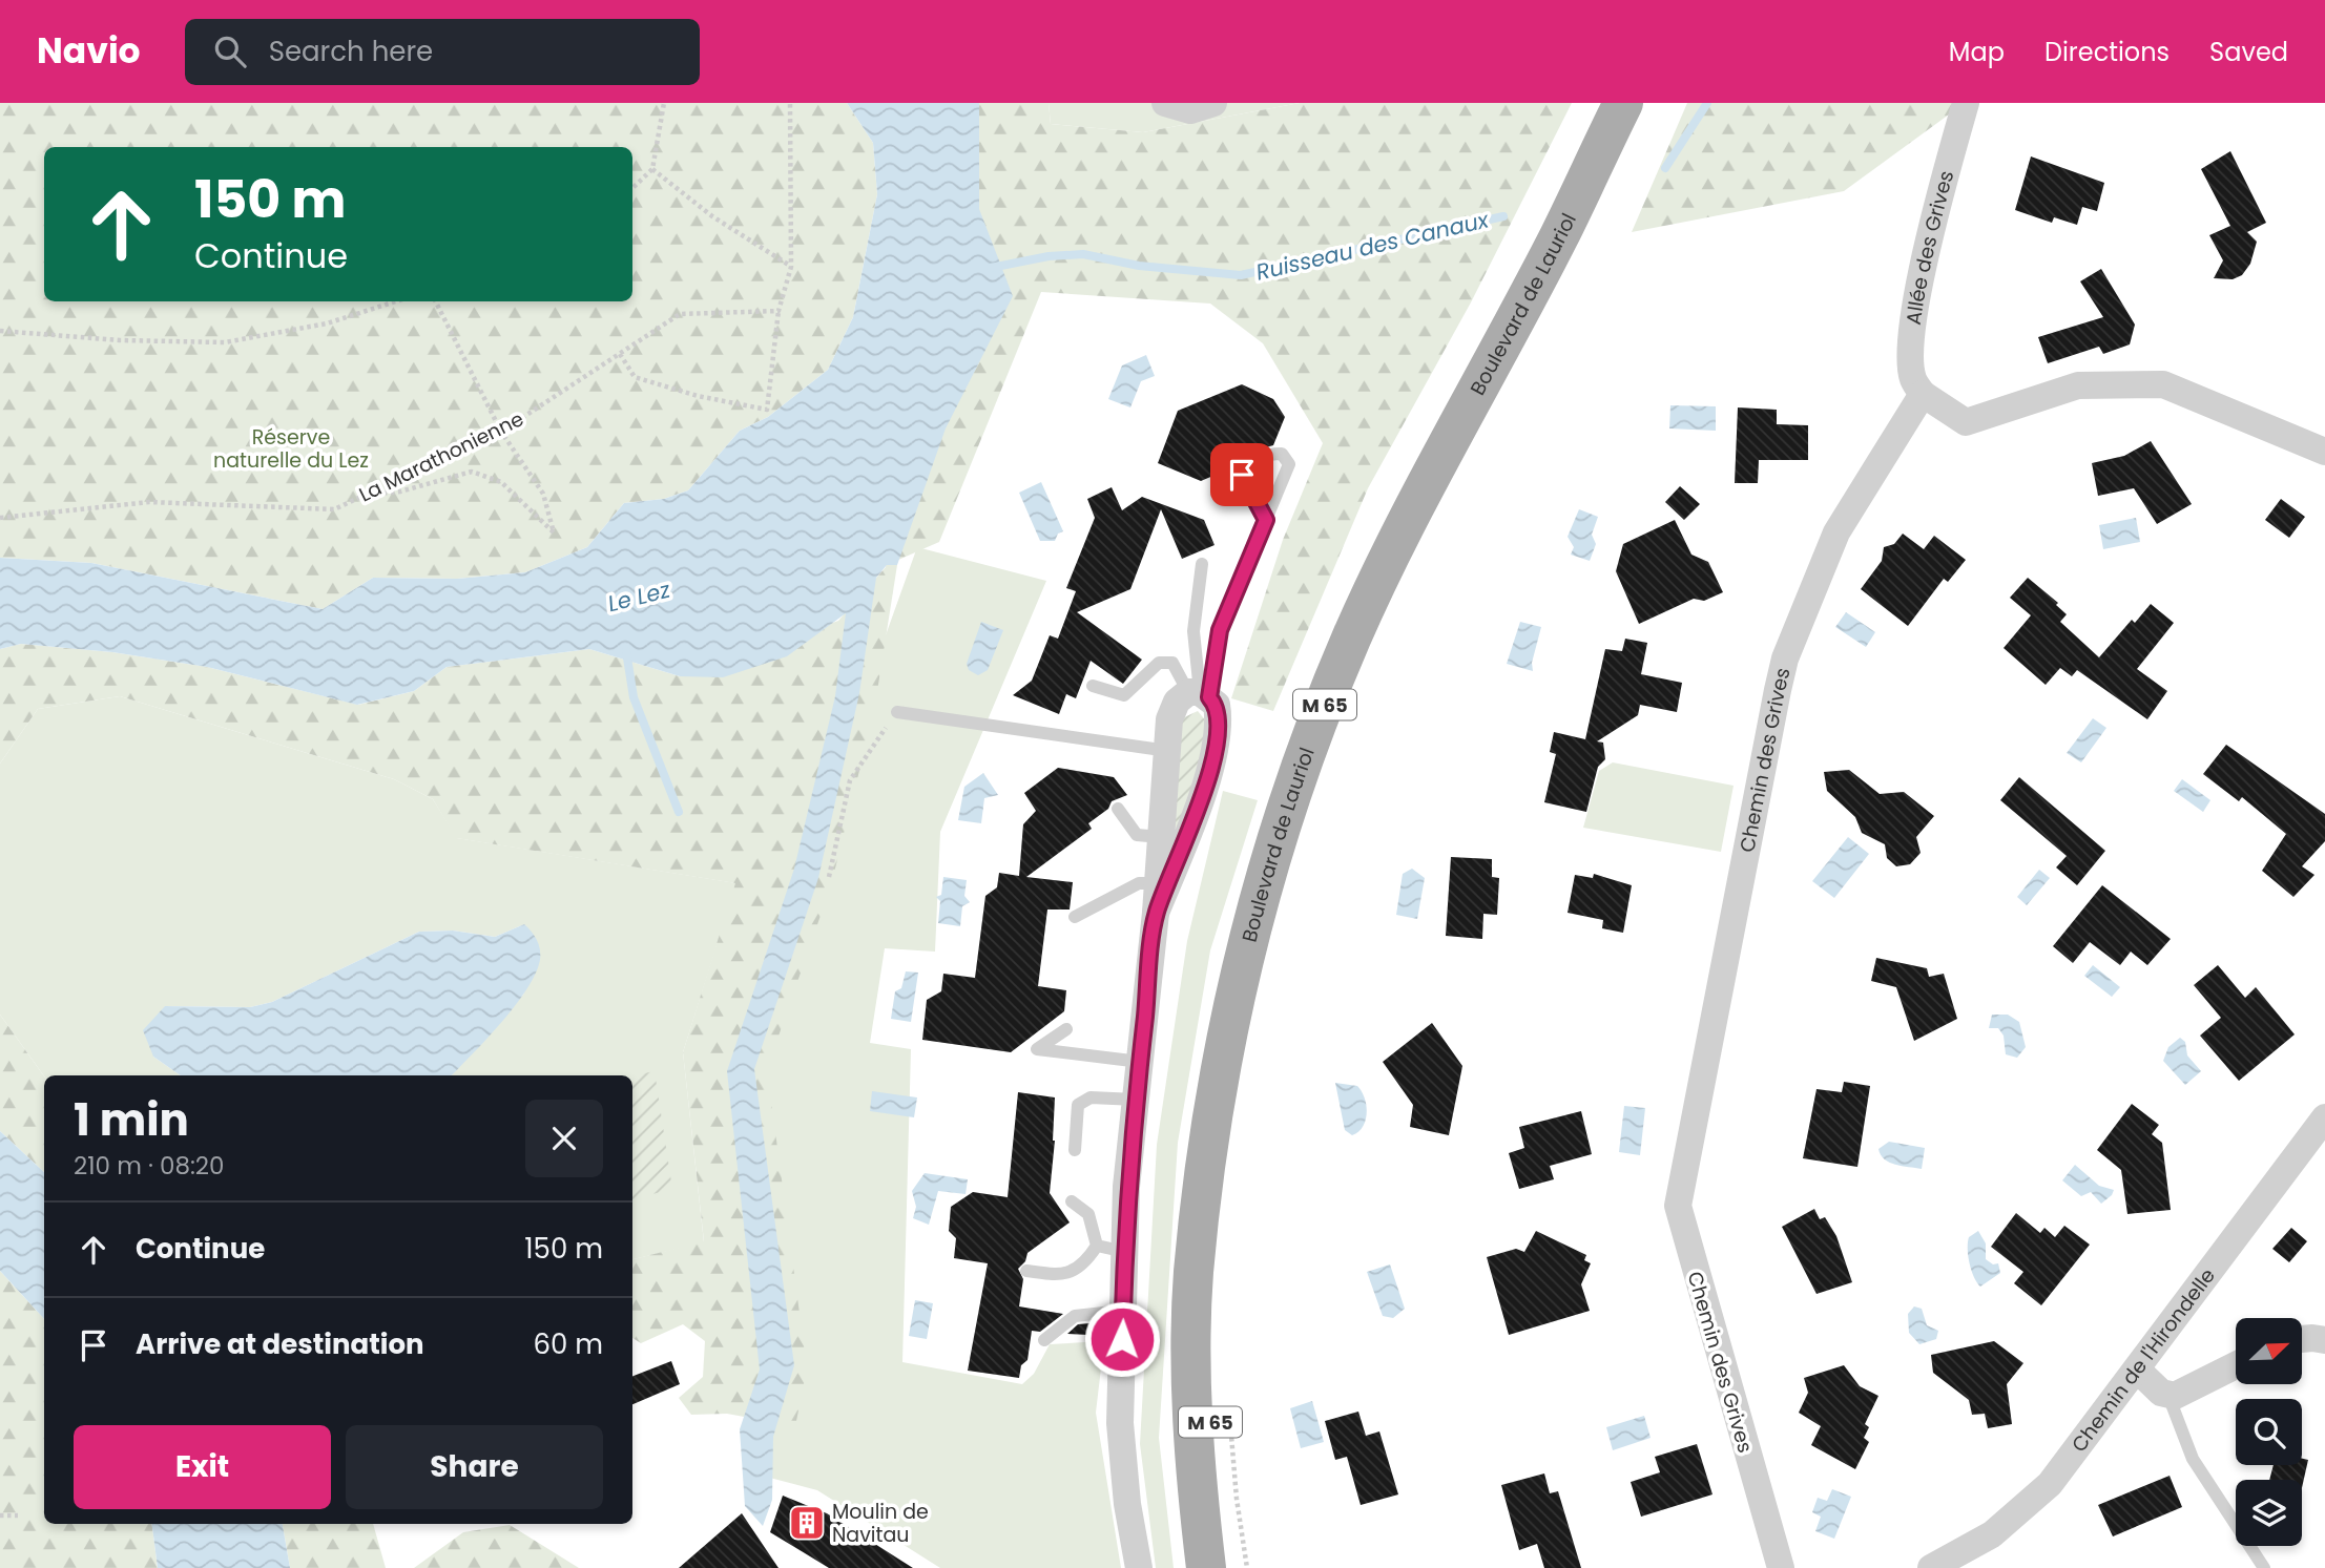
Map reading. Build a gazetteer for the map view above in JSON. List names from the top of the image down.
{
  "streets": {
    "main road": ["Boulevard de Lauriol", "M 65"],
    "street": ["Allée des Grives", "Chemin des Grives", "Chemin de l'Hirondelle"],
    "path": ["La Marathonienne"]
  },
  "crossings": [
    ["Allée des Grives", "Chemin des Grives"],
    ["Boulevard de Lauriol", "M 65"]
  ],
  "water": ["Ruisseau des Canaux", "Le Lez"],
  "parks": ["Réserve naturelle du Lez"],
  "places": {
    "building": ["Moulin de Navitau"]
  },
  "north": "top right",
  "page": {
    "header": "Navio",
    "search": "Search here",
    "nav": ["Map", "Directions", "Saved"],
    "turn": ["150 m", "Continue"],
    "heading": ["1 min", "210 m · 08:20"],
    "list": [
      {
        "name": "Continue",
        "value": "150 m"
      },
      {
        "name": "Arrive at destination",
        "value": "60 m"
      }
    ],
    "buttons": ["Exit", "Share"]
  }
}
